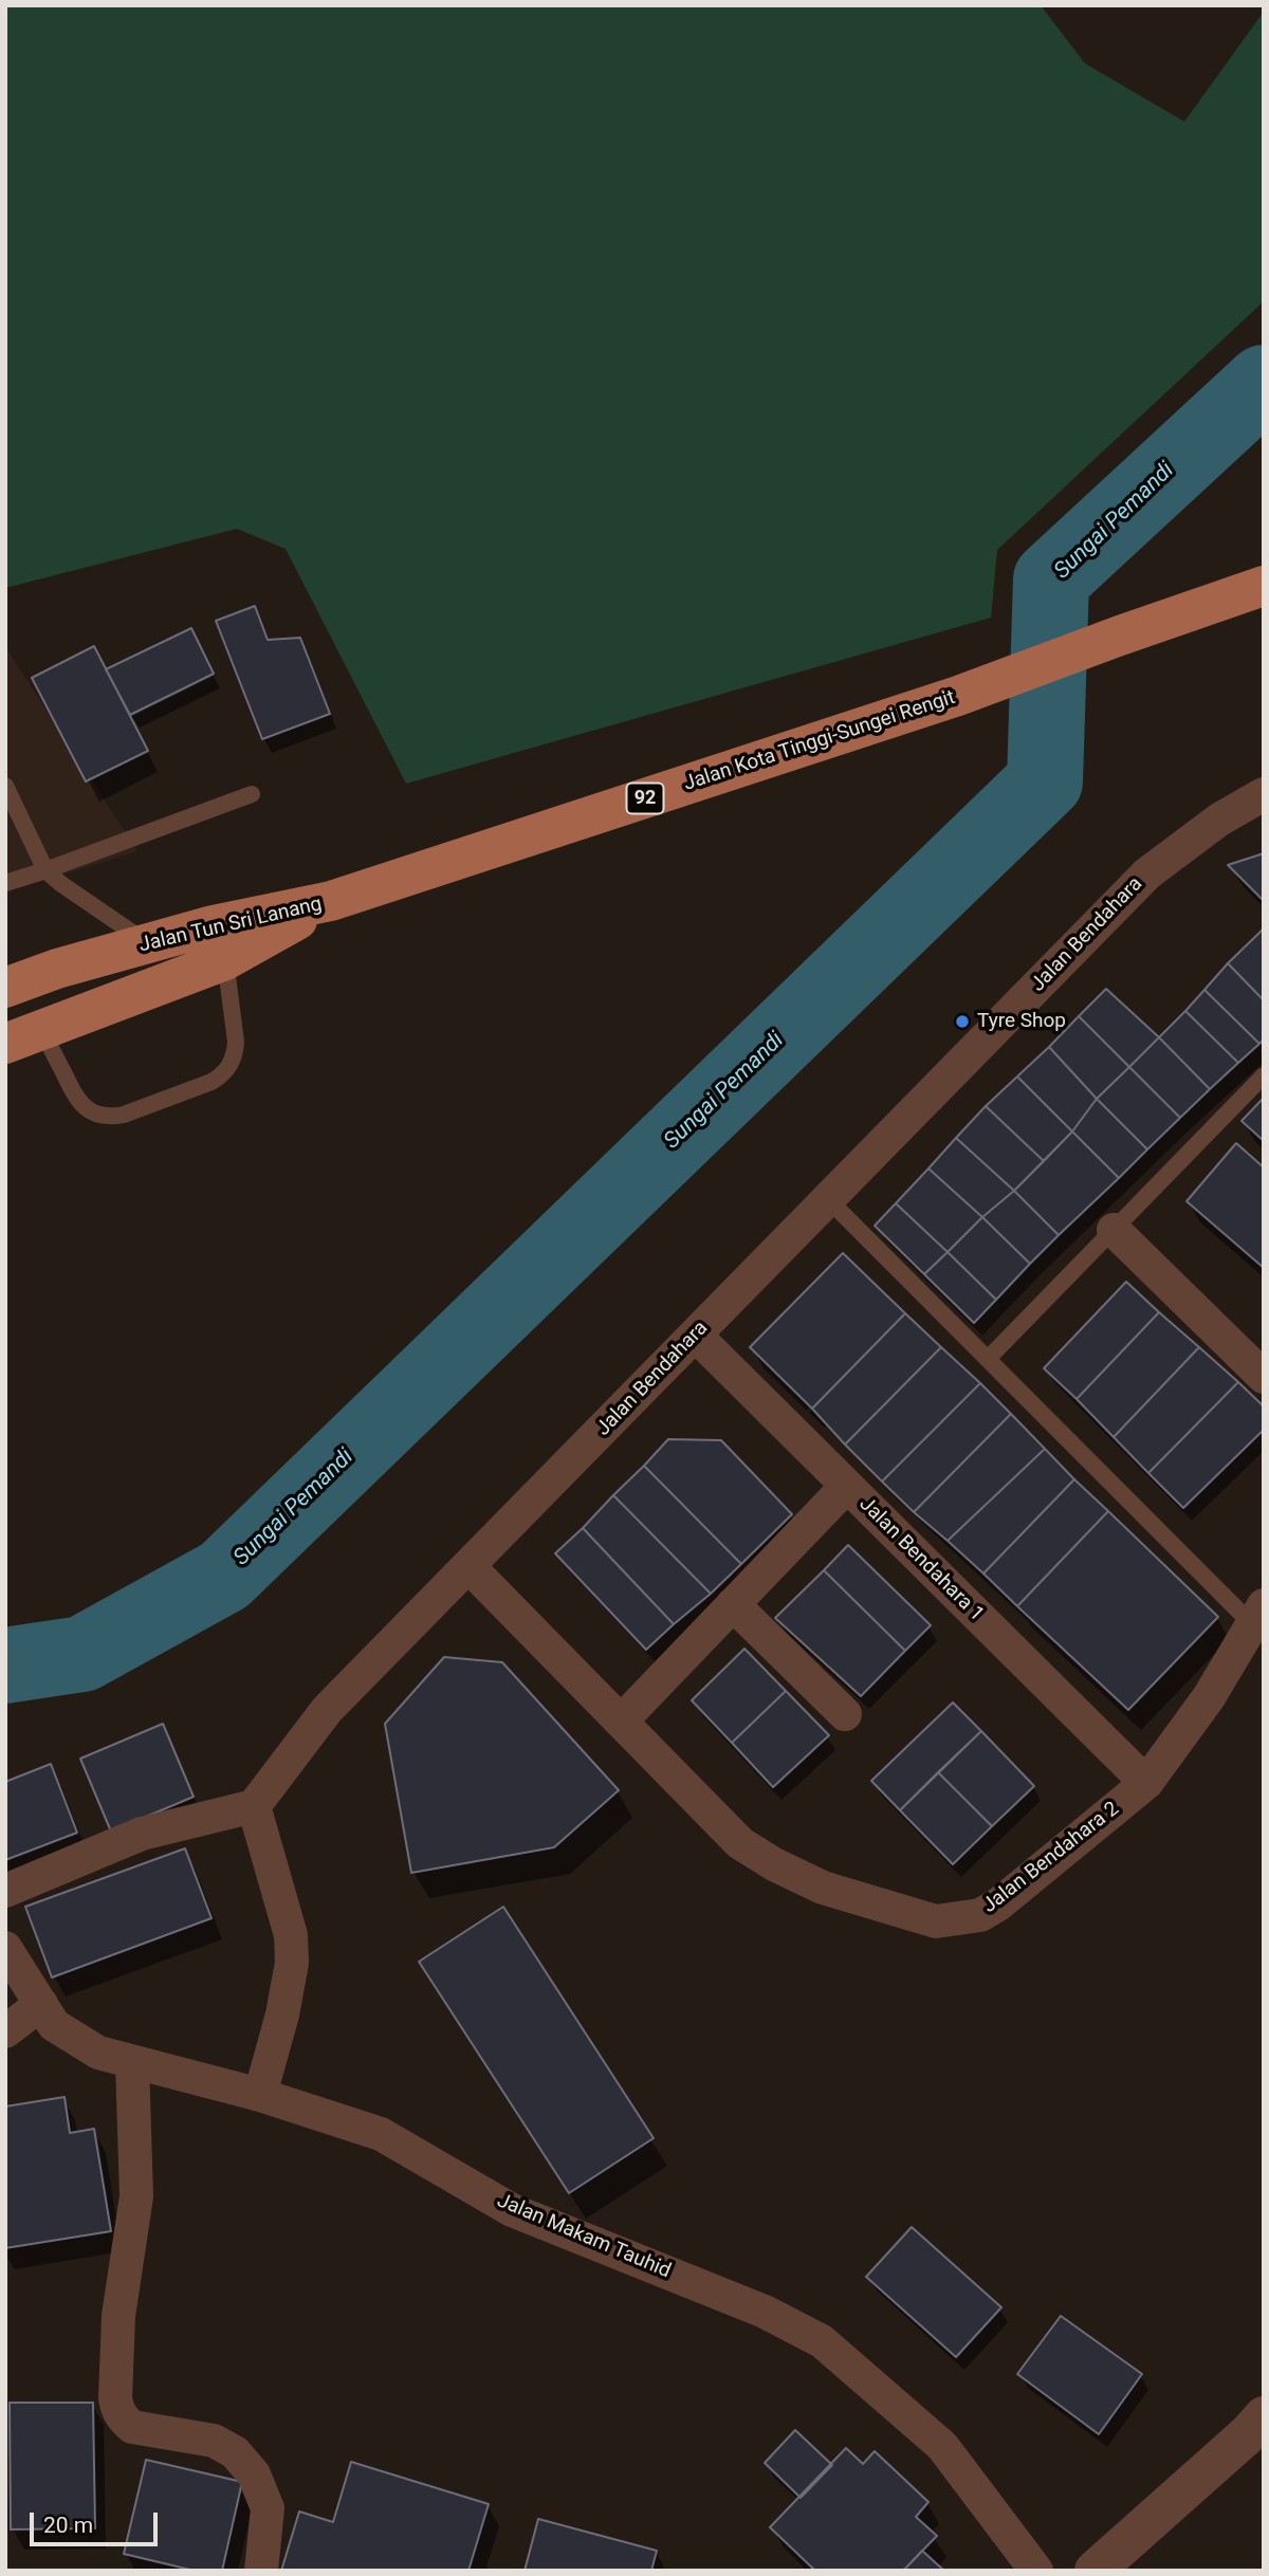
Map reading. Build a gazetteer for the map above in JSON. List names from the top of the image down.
{
  "streets": {
    "main road": ["Jalan Kota Tinggi-Sungei Rengit", "92", "Jalan Tun Sri Lanang"],
    "street": [
      "Jalan Bendahara",
      "Jalan Bendahara 1",
      "Jalan Bendahara 2",
      "Jalan Makam Tauhid"
    ]
  },
  "crossings": [
    ["Jalan Kota Tinggi-Sungei Rengit", "Jalan Tun Sri Lanang"],
    ["Jalan Bendahara", "Jalan Bendahara 1"],
    ["Jalan Bendahara", "Jalan Bendahara 2"],
    ["Jalan Bendahara 1", "Jalan Bendahara 2"]
  ],
  "water": ["Sungai Pemandi"],
  "places": ["Tyre Shop"],
  "scale_bar": "20 m"
}
